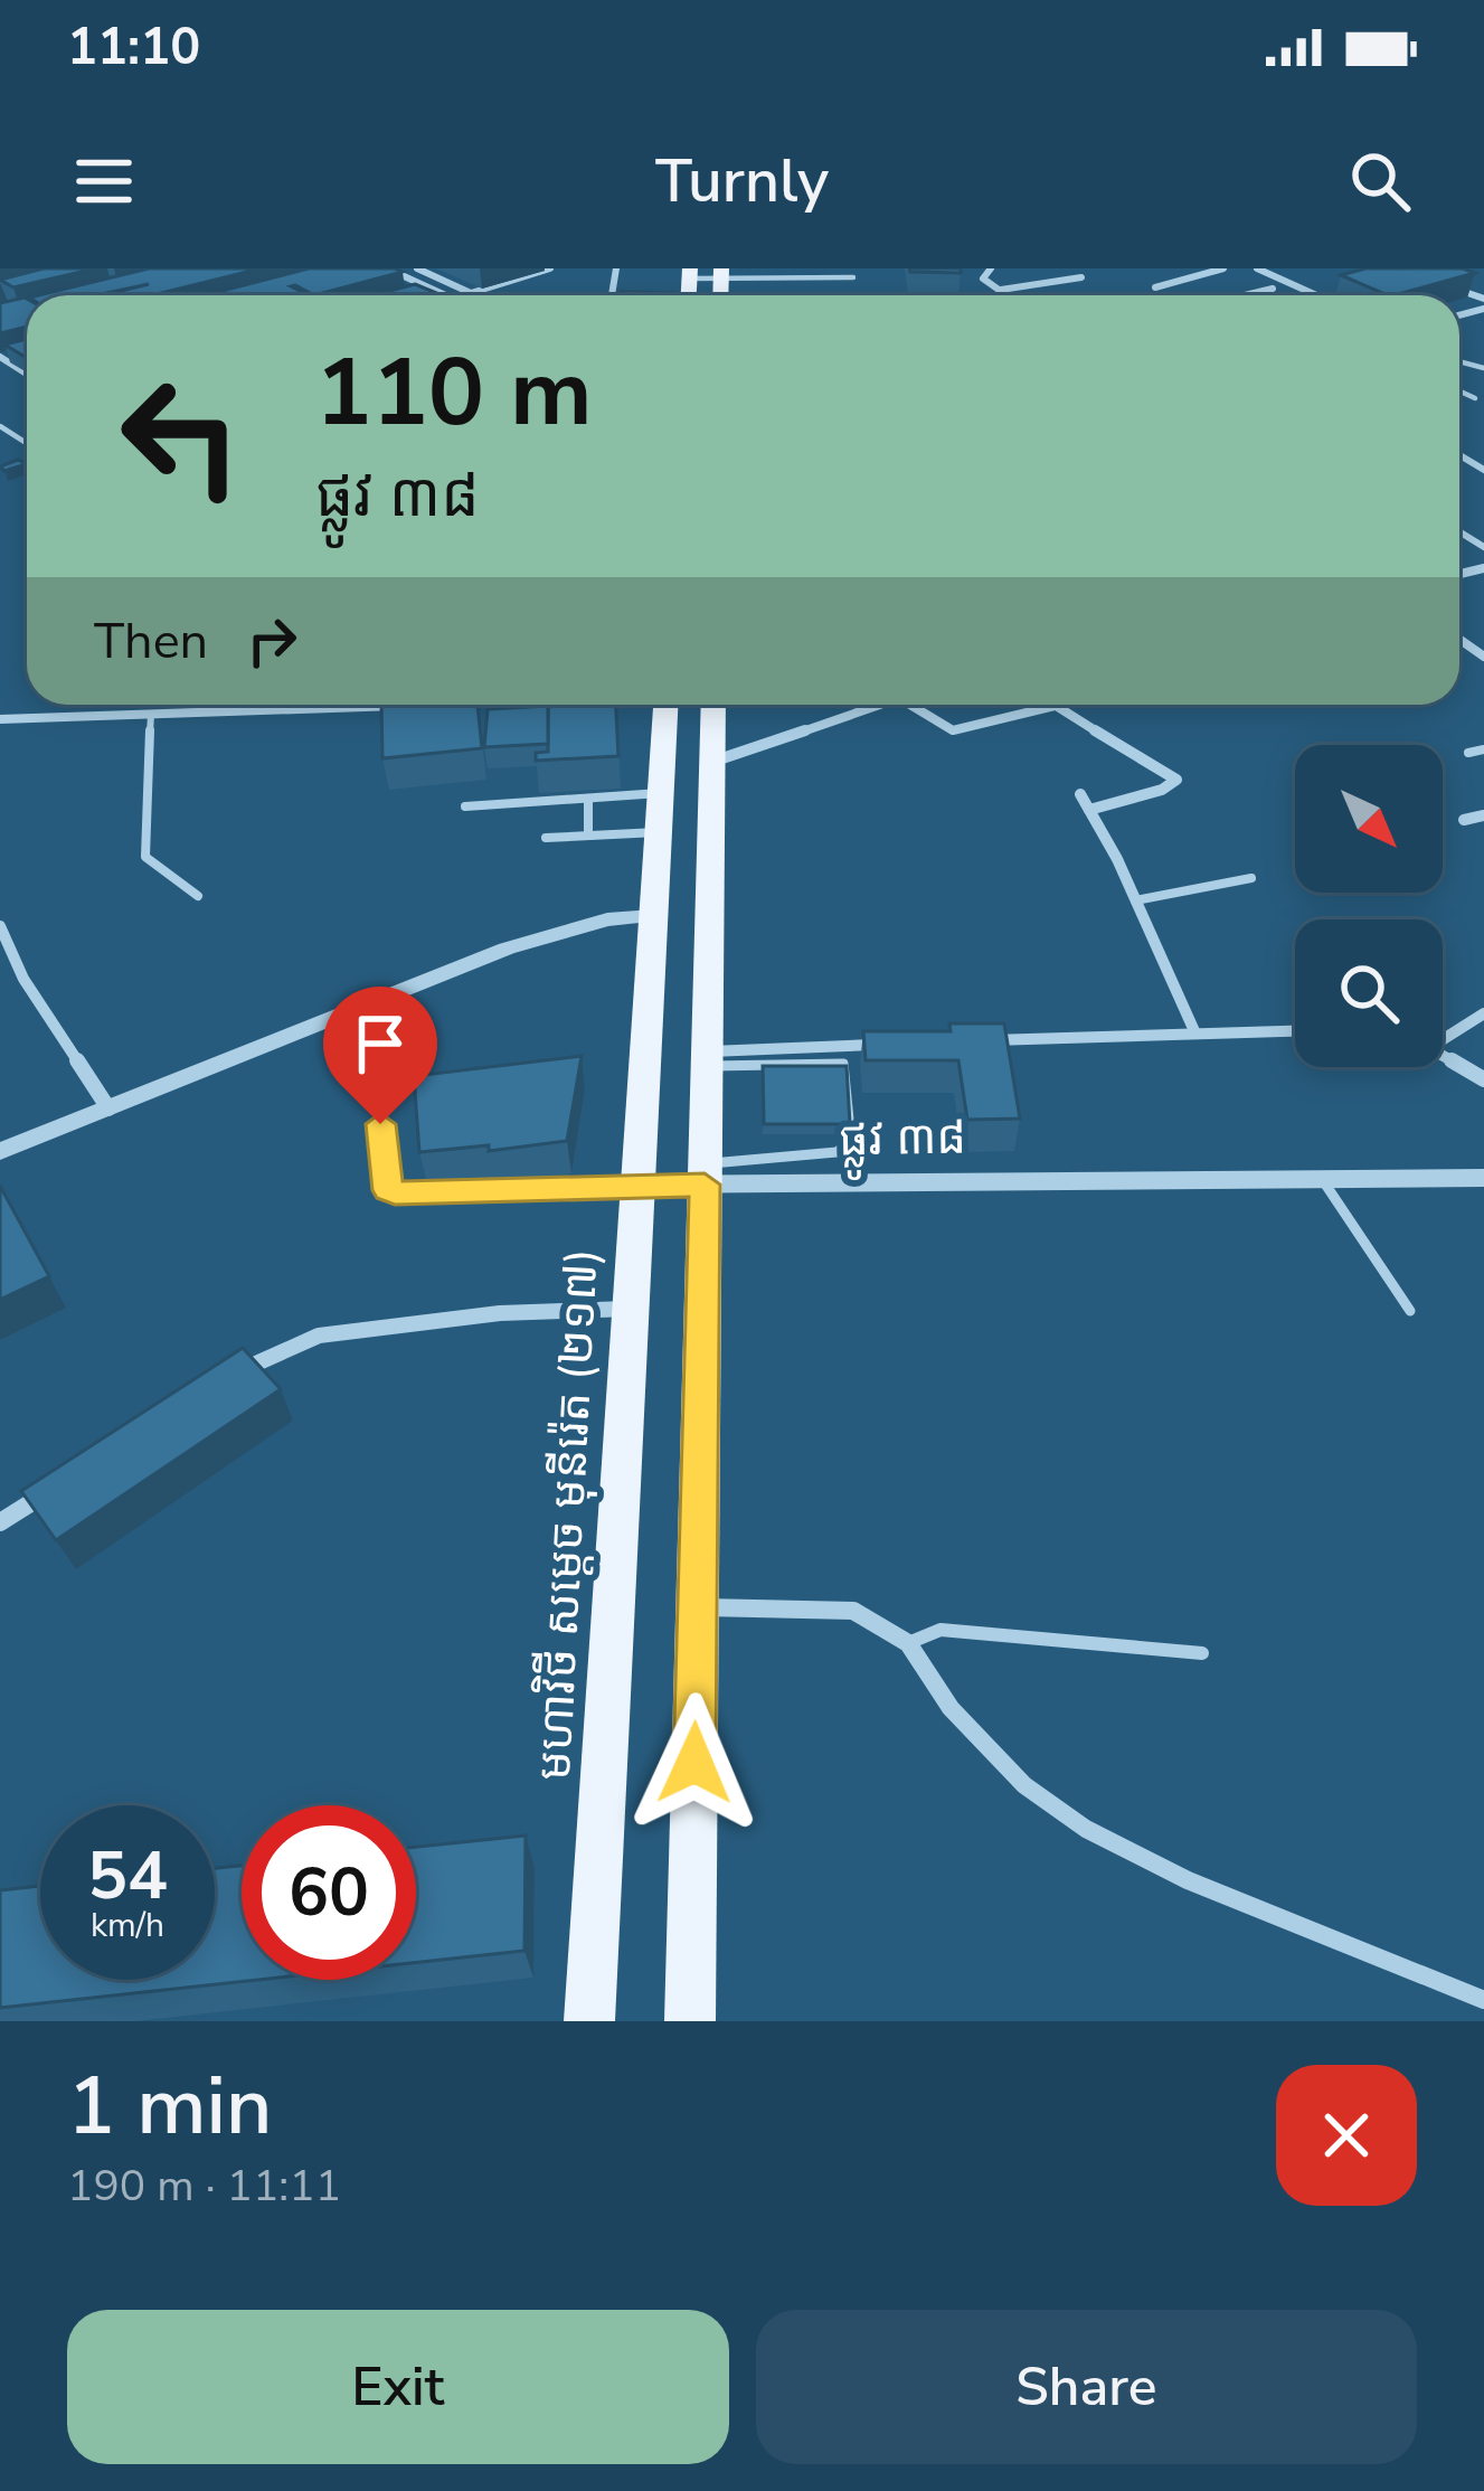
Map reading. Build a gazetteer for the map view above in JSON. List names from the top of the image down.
{
  "streets": {
    "main road": ["មហាវិថី សម្តេច មុនីរ៉េត (២១៧)"],
    "street": ["ផ្លូវ ៣៨"]
  },
  "crossings": [
    ["ផ្លូវ ៣៨", "មហាវិថី សម្តេច មុនីរ៉េត (២១៧)"]
  ],
  "north": "bottom right",
  "page": {
    "status": "11:10",
    "header": "Turnly",
    "turn": ["110 m", "ផ្លូវ ៣៨"],
    "then": "Then",
    "speed": "54 km/h",
    "limit": "60",
    "heading": ["1 min", "190 m · 11:11"],
    "buttons": ["Exit", "Share"]
  }
}
